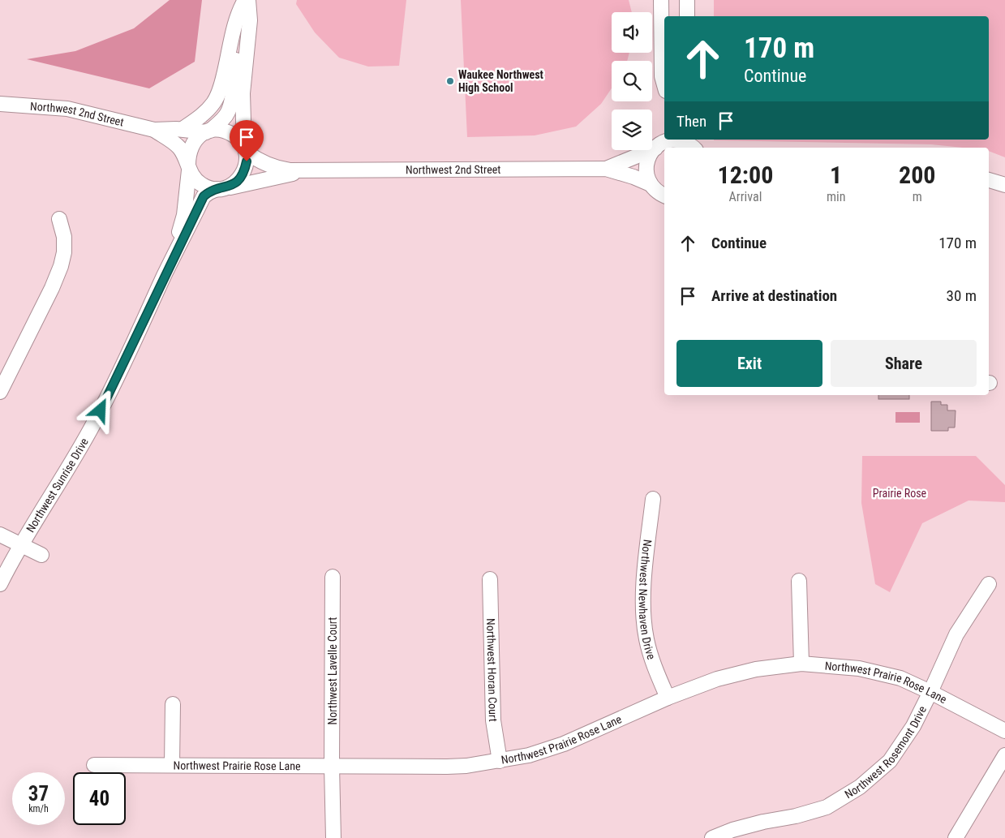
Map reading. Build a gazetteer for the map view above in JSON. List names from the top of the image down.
{
  "streets": {
    "street": [
      "Northwest 2nd Street",
      "Northwest Sunrise Drive",
      "Northwest Newhaven Drive",
      "Northwest Horan Court",
      "Northwest Lavelle Court",
      "Northwest Prairie Rose Lane",
      "Northwest Rosemont Drive"
    ]
  },
  "crossings": [
    ["Northwest 2nd Street", "Northwest Sunrise Drive"],
    ["Northwest Newhaven Drive", "Northwest Prairie Rose Lane"],
    ["Northwest Horan Court", "Northwest Prairie Rose Lane"],
    ["Northwest Lavelle Court", "Northwest Prairie Rose Lane"],
    ["Northwest Prairie Rose Lane", "Northwest Rosemont Drive"]
  ],
  "parks": ["Prairie Rose"],
  "places": ["Waukee Northwest High School"],
  "page": {
    "turn": ["170 m", "Continue"],
    "then": "Then",
    "eta": [
      "12:00",
      "Arrival",
      "1",
      "min",
      "200",
      "m"
    ],
    "list": [
      {
        "name": "Continue",
        "value": "170 m"
      },
      {
        "name": "Arrive at destination",
        "value": "30 m"
      }
    ],
    "buttons": ["Exit", "Share"],
    "speed": "37 km/h",
    "limit": "40"
  }
}
